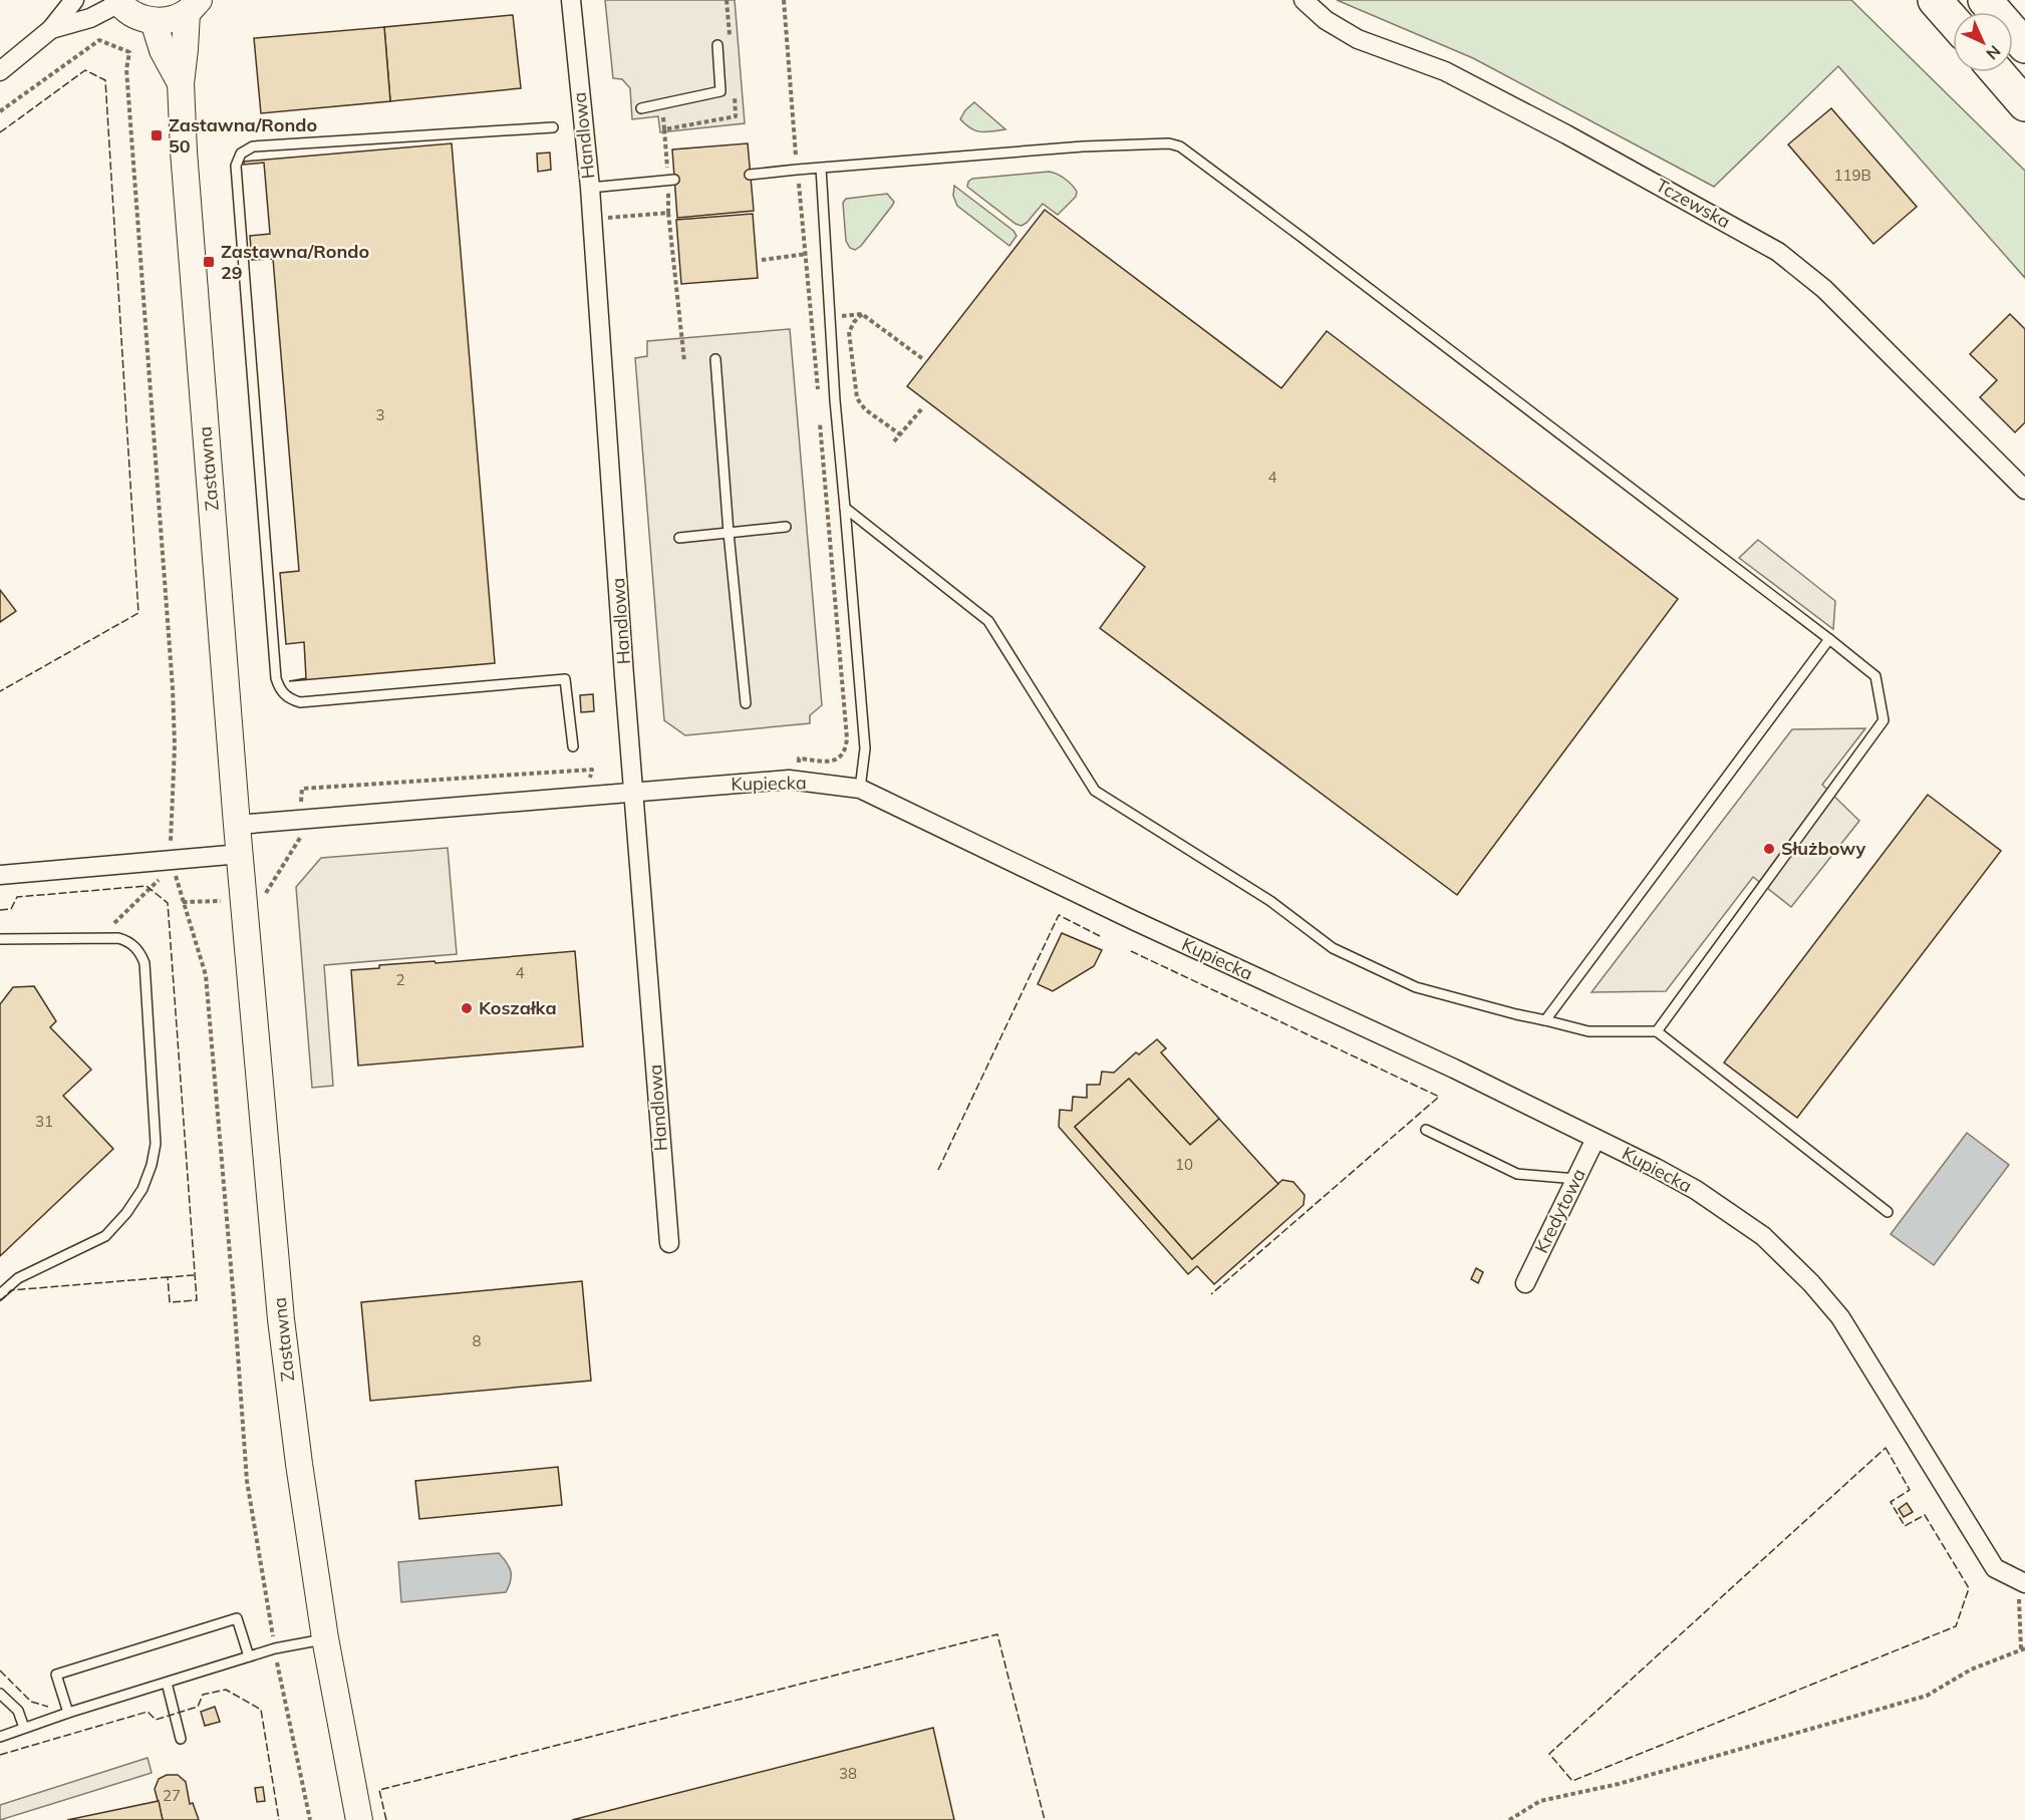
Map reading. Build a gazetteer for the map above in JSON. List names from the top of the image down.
{
  "streets": {
    "main road": ["Zastawna"],
    "street": [
      "Handlowa",
      "Tczewska",
      "Kupiecka",
      "Kredytowa"
    ]
  },
  "crossings": [
    ["Handlowa", "Kupiecka"],
    ["Zastawna", "Kupiecka"],
    ["Kupiecka", "Kredytowa"]
  ],
  "places": {
    "transit": ["Zastawna/Rondo 50", "Zastawna/Rondo 29"],
    "other": ["Służbowy", "Koszałka"]
  },
  "house_numbers": [
    "119B",
    "3",
    "4",
    "4",
    "2",
    "31",
    "10",
    "8",
    "38",
    "27"
  ],
  "north": "bottom right"
}
